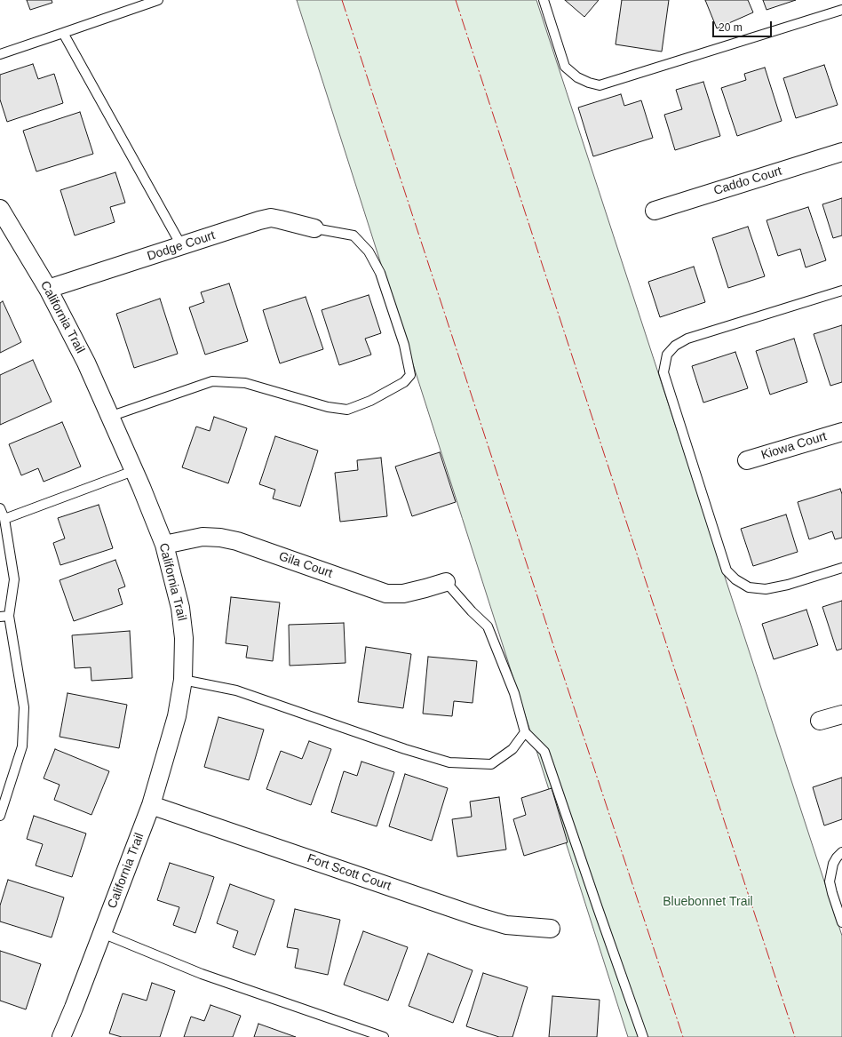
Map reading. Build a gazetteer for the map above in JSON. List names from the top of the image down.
{
  "streets": {
    "street": [
      "Caddo Court",
      "Dodge Court",
      "California Trail",
      "Kiowa Court",
      "Gila Court",
      "Fort Scott Court"
    ]
  },
  "crossings": [
    ["Dodge Court", "California Trail"],
    ["California Trail", "Gila Court"],
    ["California Trail", "Fort Scott Court"]
  ],
  "parks": ["Bluebonnet Trail"],
  "scale_bar": "20 m"
}
